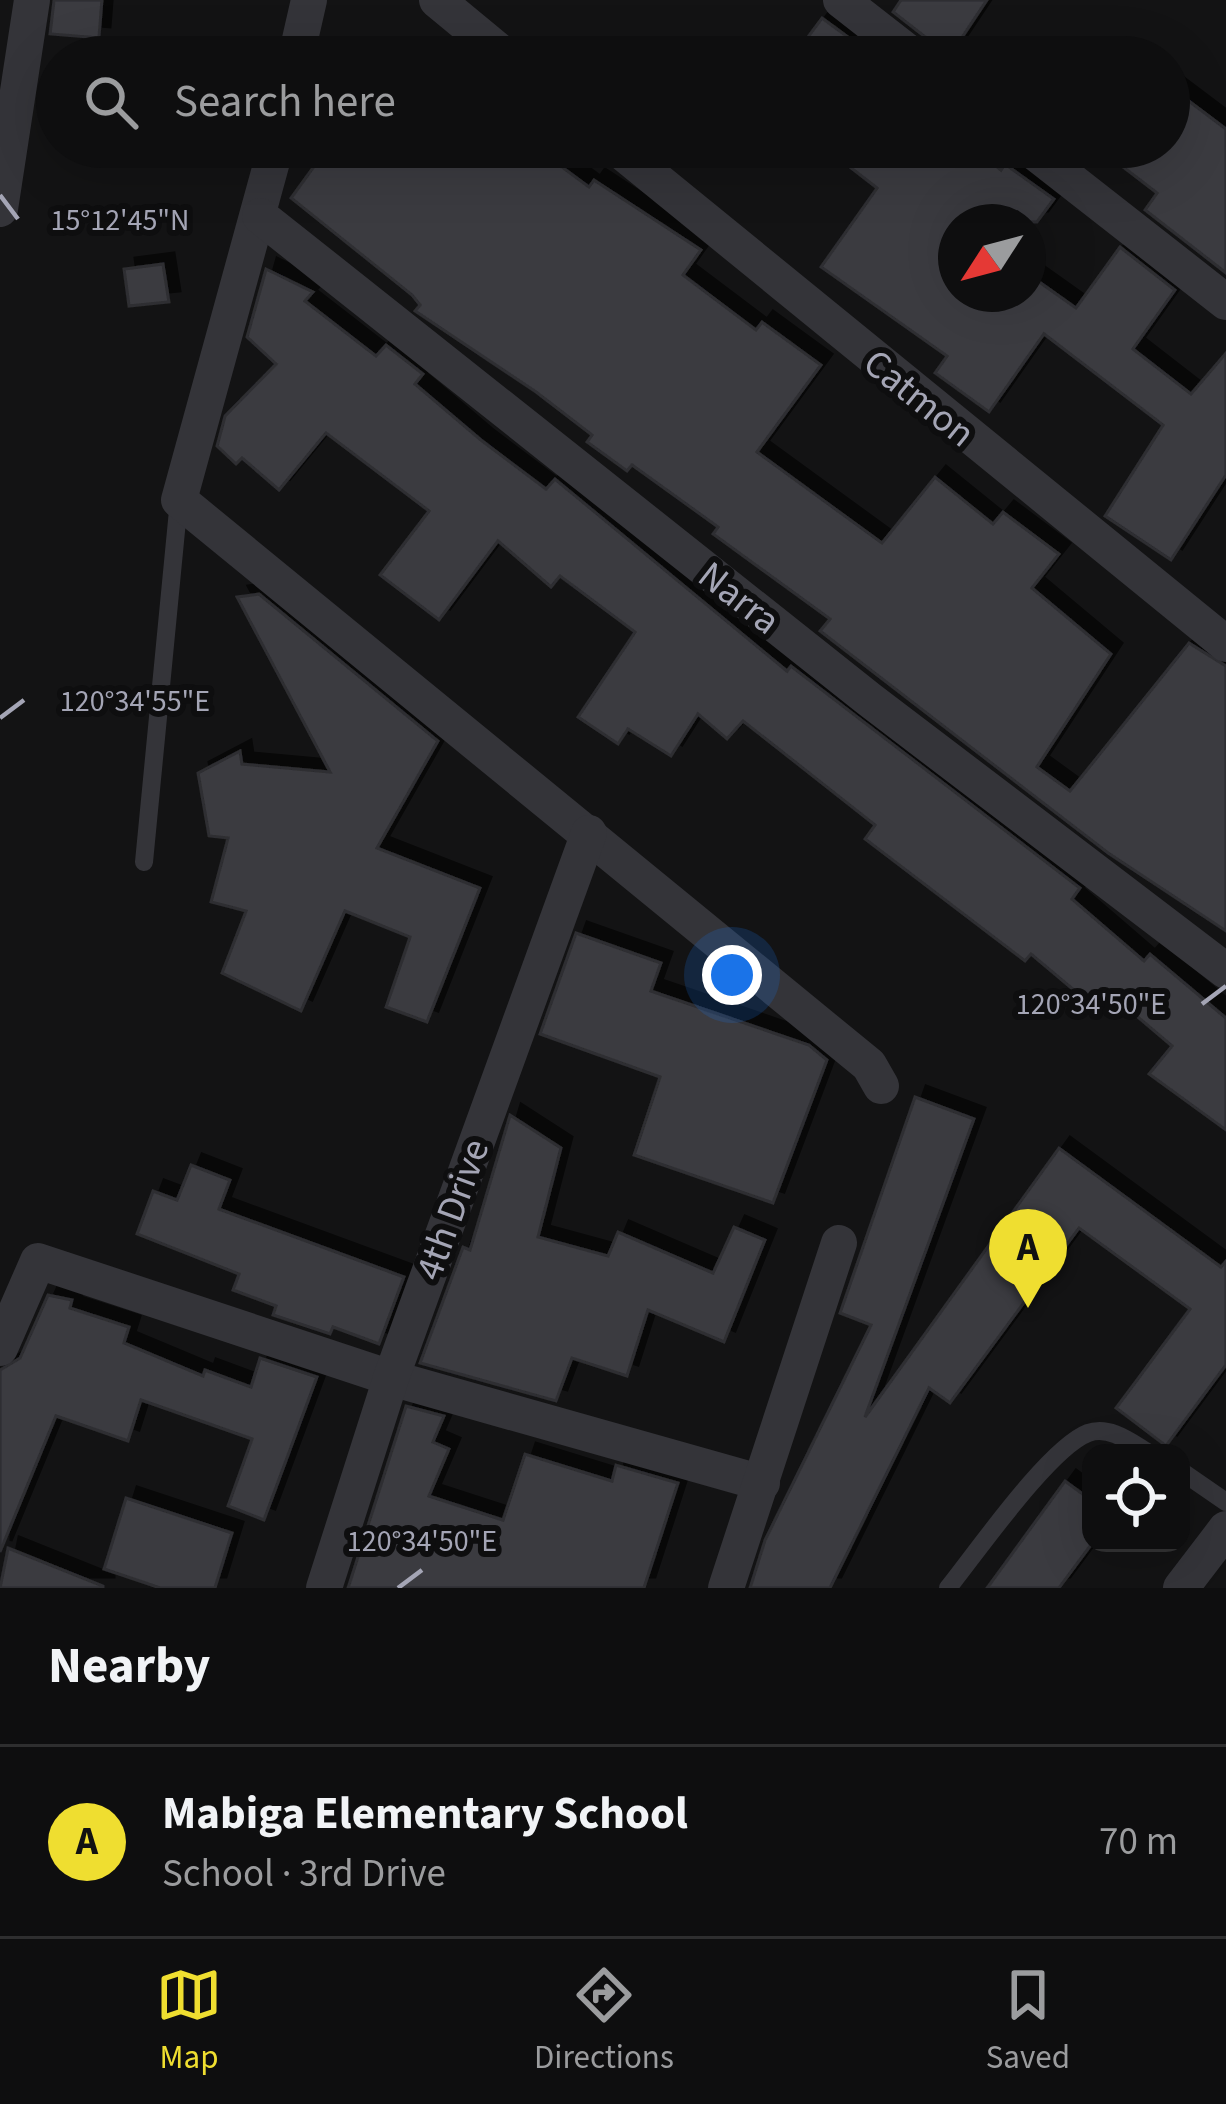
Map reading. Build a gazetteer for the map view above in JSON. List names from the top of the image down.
{
  "streets": {
    "street": ["Catmon", "Narra", "4th Drive"]
  },
  "north": "bottom left",
  "page": {
    "search": "Search here",
    "pins": "A",
    "heading": "Nearby",
    "list": [
      {
        "mark": "A",
        "name": "Mabiga Elementary School",
        "note": "School · 3rd Drive",
        "value": "70 m"
      }
    ],
    "nav": ["Map", "Directions", "Saved"]
  },
  "coordinates": ["15°12'45\"N", "120°34'55\"E", "120°34'50\"E"]
}
